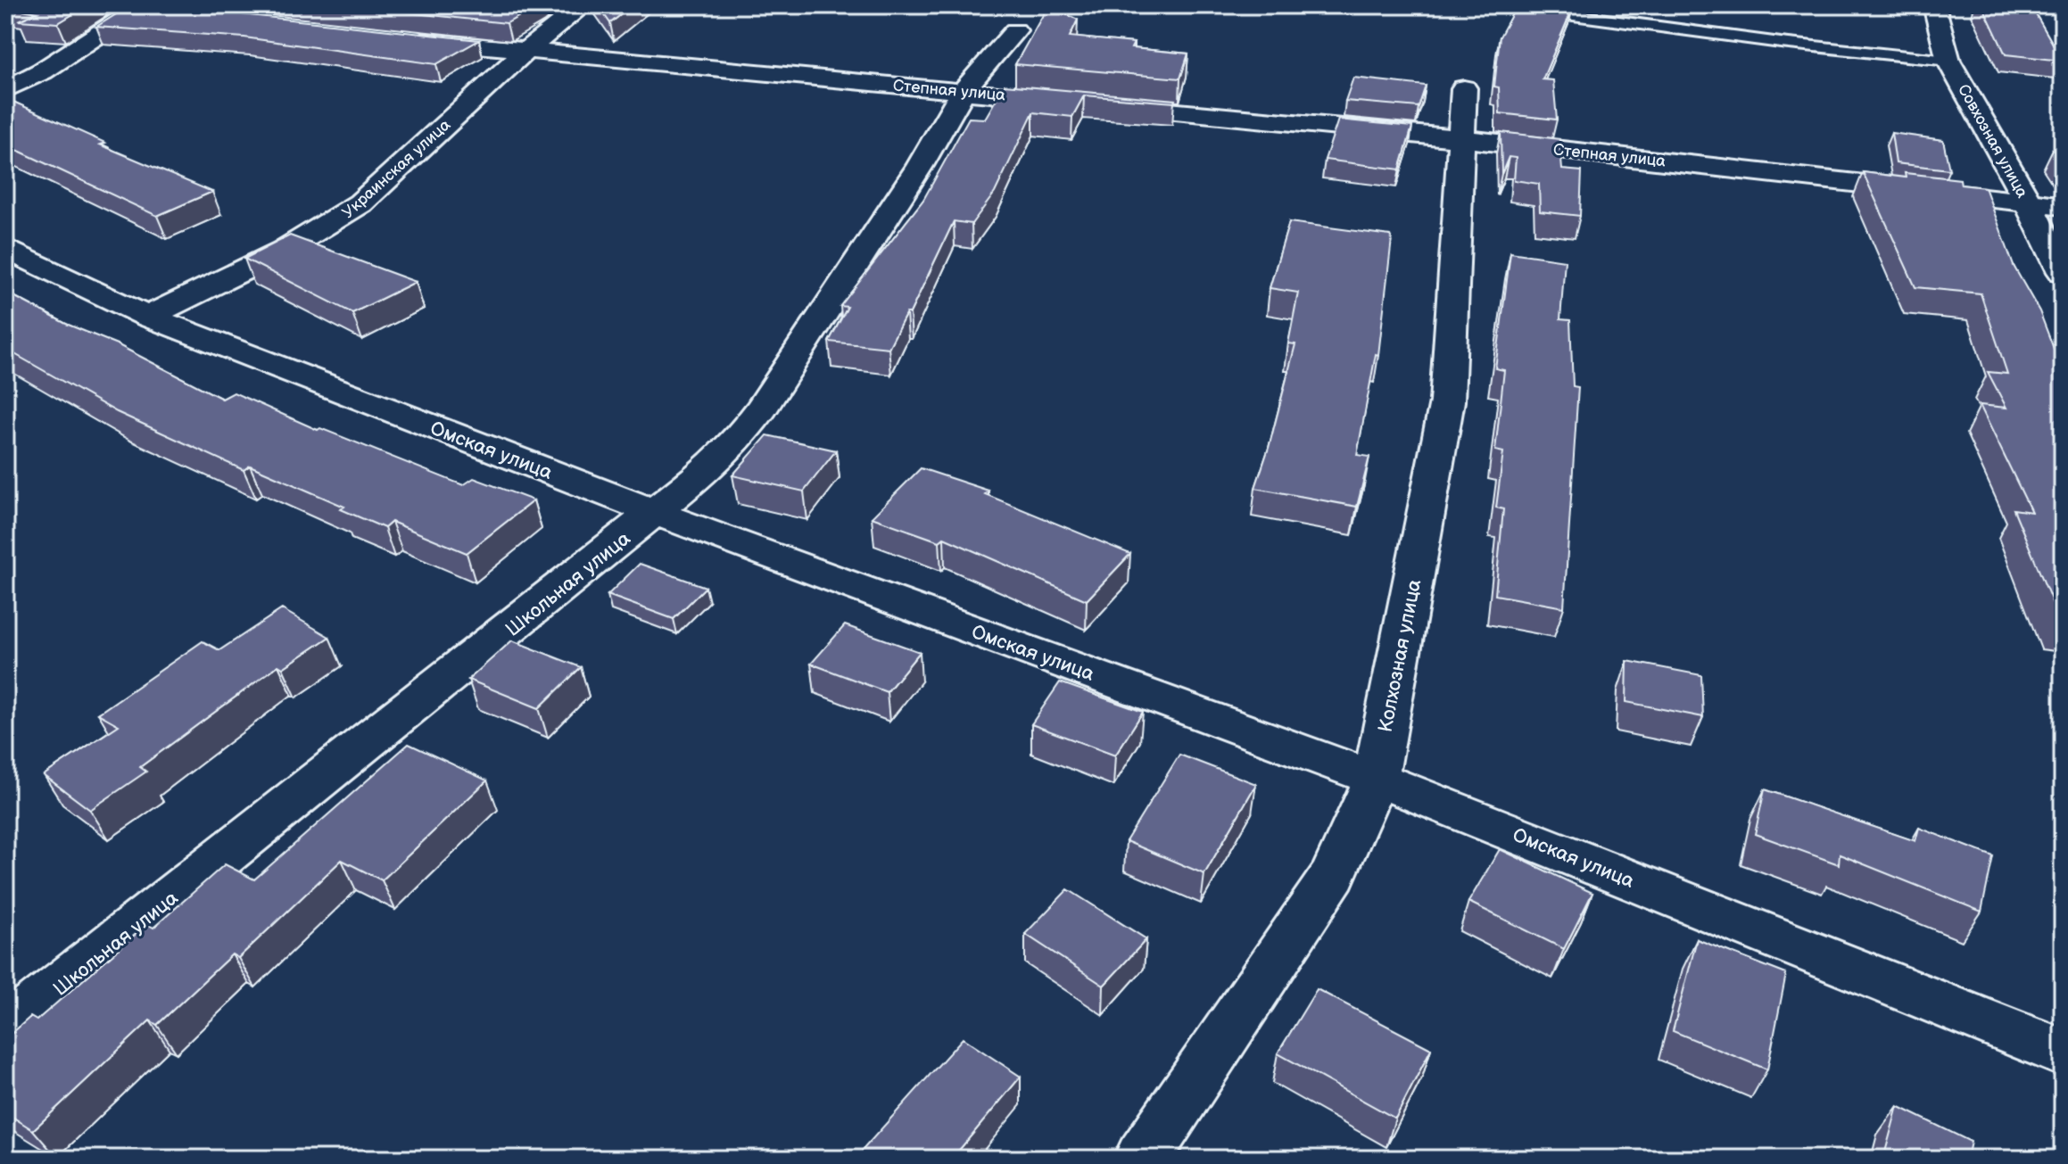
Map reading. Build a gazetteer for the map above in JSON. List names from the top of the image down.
{
  "streets": {
    "street": [
      "Степная улица",
      "Совхозная улица",
      "Украинская улица",
      "Омская улица",
      "Школьная улица",
      "Колхозная улица"
    ]
  },
  "crossings": [
    ["Степная улица", "Совхозная улица"],
    ["Степная улица", "Украинская улица"],
    ["Степная улица", "Школьная улица"],
    ["Степная улица", "Колхозная улица"],
    ["Украинская улица", "Омская улица"],
    ["Омская улица", "Школьная улица"],
    ["Омская улица", "Колхозная улица"]
  ]
}
